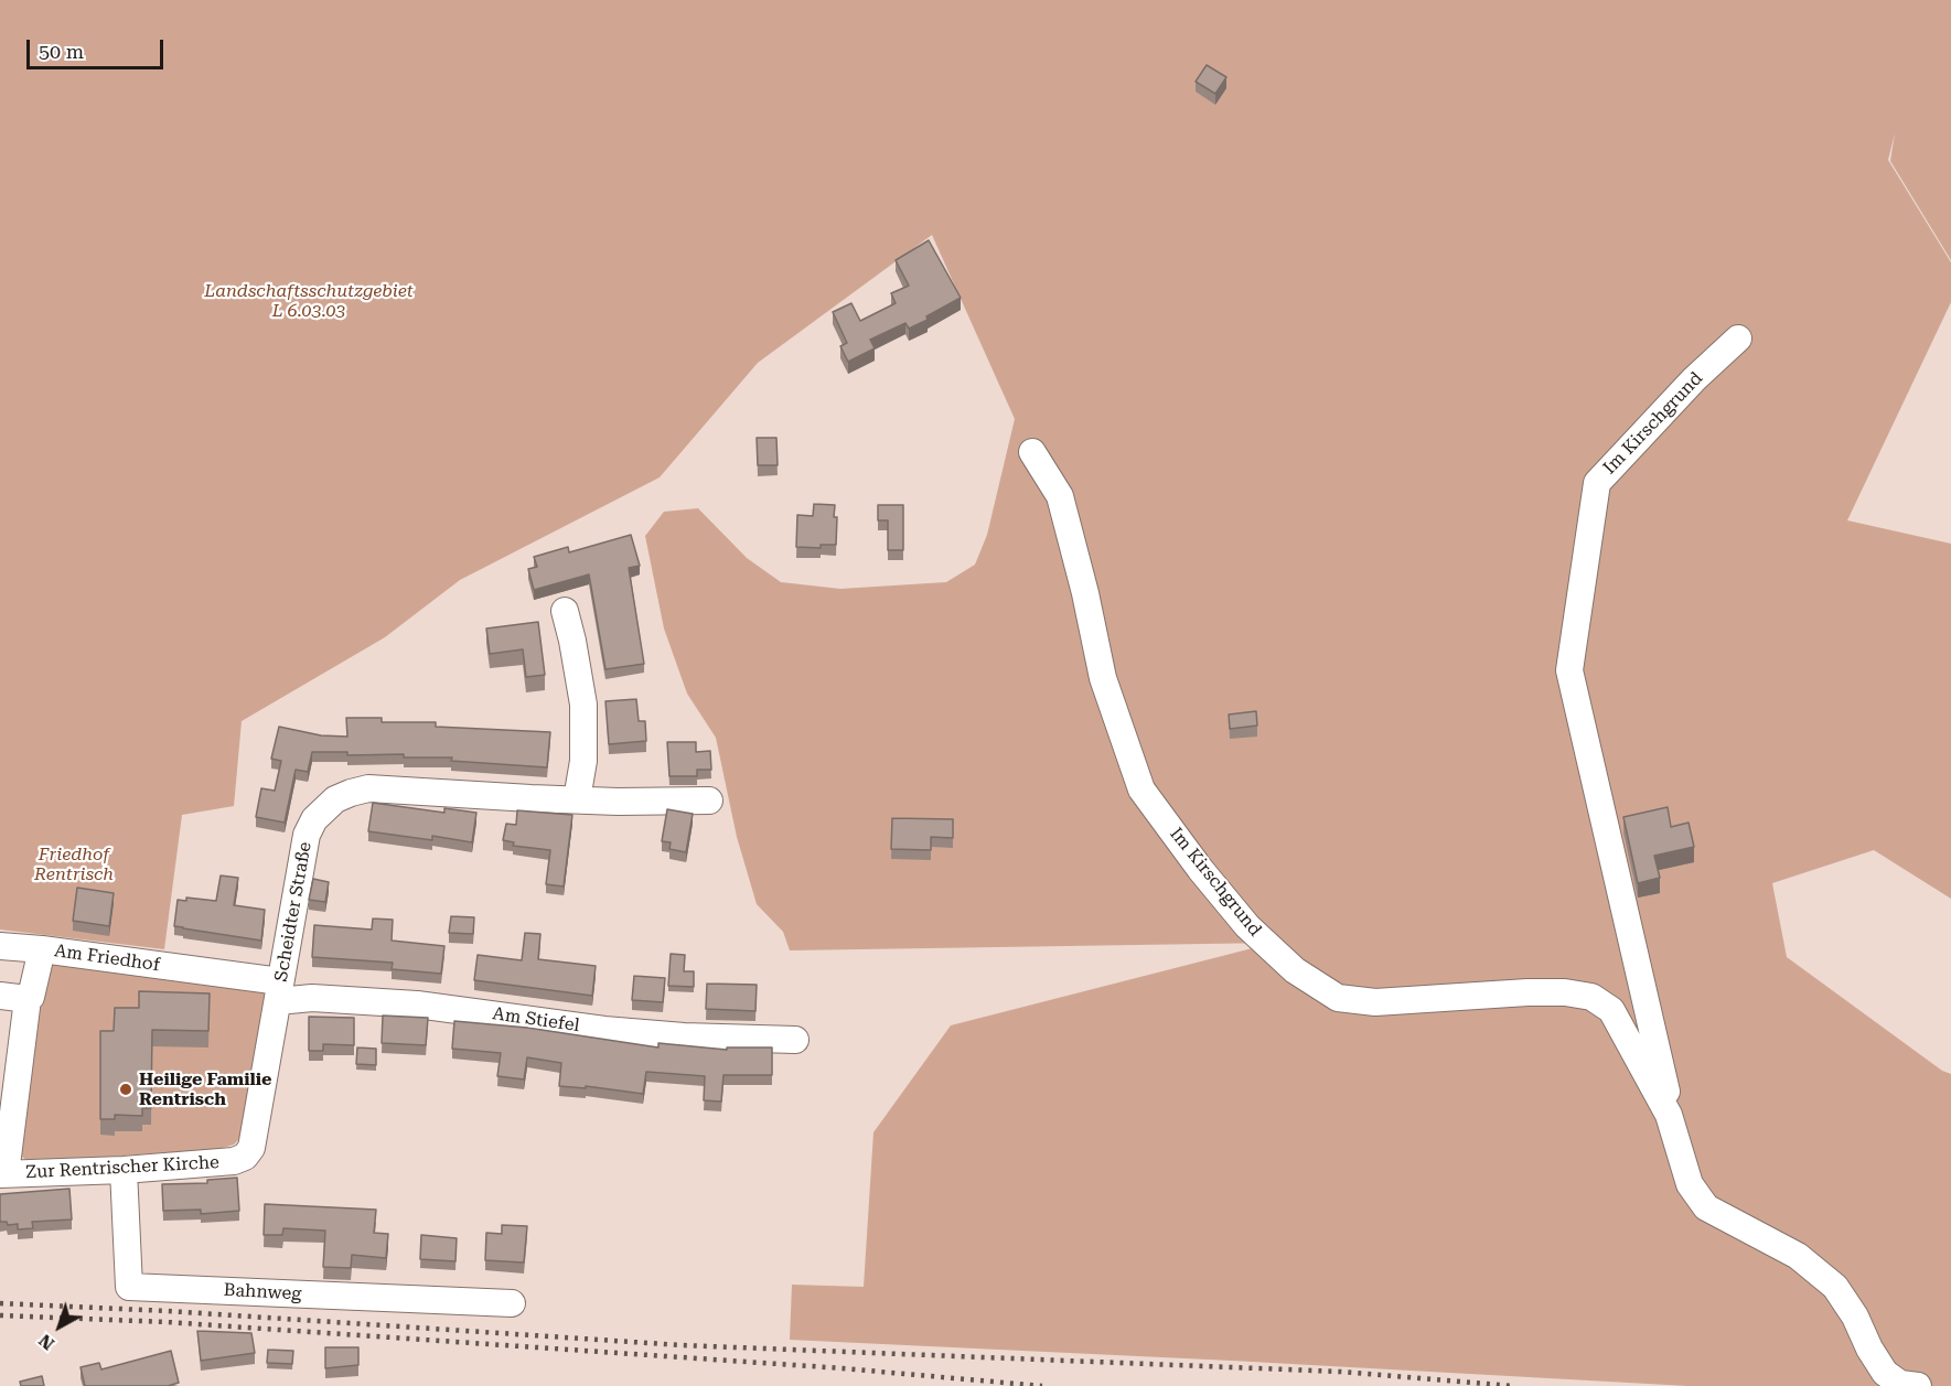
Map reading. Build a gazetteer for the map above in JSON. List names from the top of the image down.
{
  "streets": {
    "street": [
      "Im Kirschgrund",
      "Scheidter Straße",
      "Am Friedhof",
      "Am Stiefel",
      "Zur Rentrischer Kirche",
      "Bahnweg"
    ]
  },
  "crossings": [
    ["Scheidter Straße", "Am Friedhof"],
    ["Scheidter Straße", "Am Stiefel"],
    ["Scheidter Straße", "Zur Rentrischer Kirche"],
    ["Am Friedhof", "Am Stiefel"],
    ["Am Friedhof", "Zur Rentrischer Kirche"],
    ["Zur Rentrischer Kirche", "Bahnweg"]
  ],
  "parks": ["Landschaftsschutzgebiet L 6.03.03", "Friedhof Rentrisch"],
  "places": ["Heilige Familie Rentrisch"],
  "scale_bar": "50 m",
  "north": "bottom left"
}
